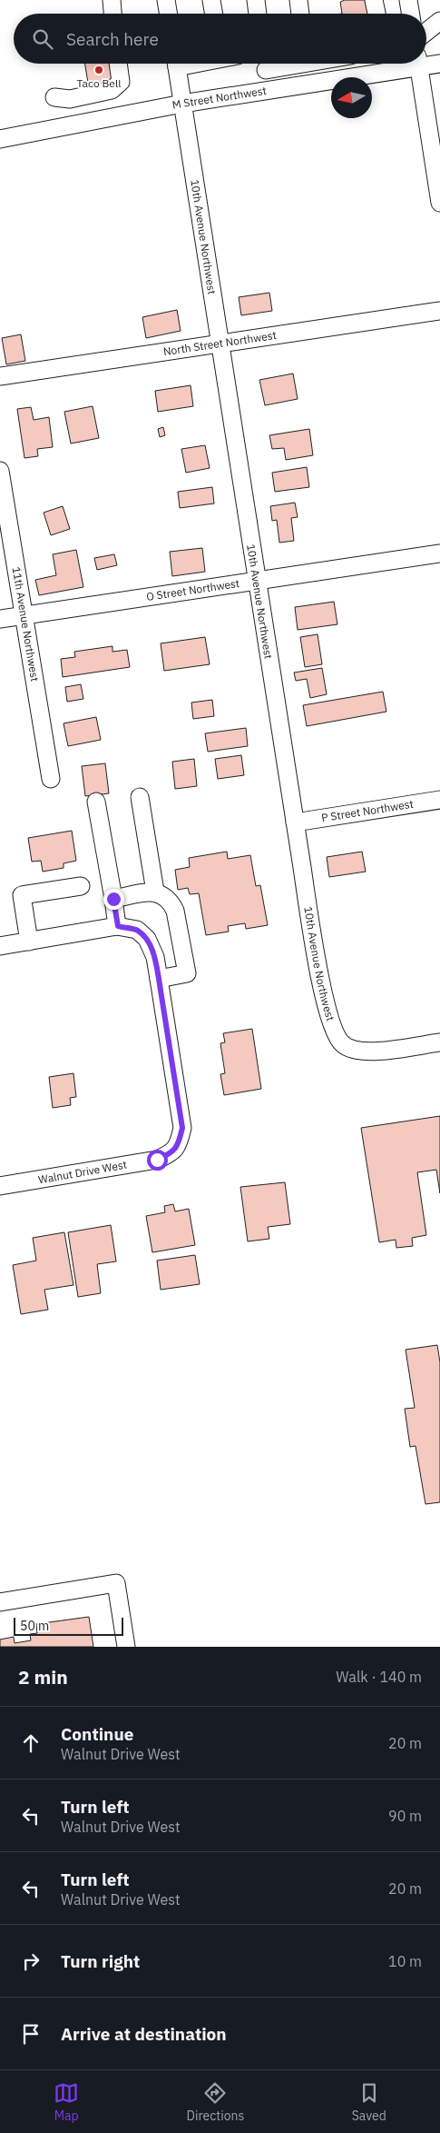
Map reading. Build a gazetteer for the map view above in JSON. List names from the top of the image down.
{
  "streets": {
    "street": [
      "M Street Northwest",
      "10th Avenue Northwest",
      "North Street Northwest",
      "O Street Northwest",
      "11th Avenue Northwest",
      "P Street Northwest",
      "Walnut Drive West"
    ]
  },
  "crossings": [
    ["M Street Northwest", "10th Avenue Northwest"],
    ["10th Avenue Northwest", "North Street Northwest"],
    ["10th Avenue Northwest", "O Street Northwest"],
    ["10th Avenue Northwest", "P Street Northwest"],
    ["O Street Northwest", "11th Avenue Northwest"]
  ],
  "places": ["Taco Bell"],
  "scale_bar": "50 m",
  "north": "left",
  "page": {
    "search": "Search here",
    "scale": "50 m",
    "heading": ["2 min", "Walk · 140 m"],
    "list": [
      ["Continue", "Walnut Drive West", "20 m"],
      ["Turn left", "Walnut Drive West", "90 m"],
      ["Turn left", "Walnut Drive West", "20 m"],
      ["Turn right", "10 m"],
      "Arrive at destination"
    ],
    "nav": ["Map", "Directions", "Saved"]
  }
}
